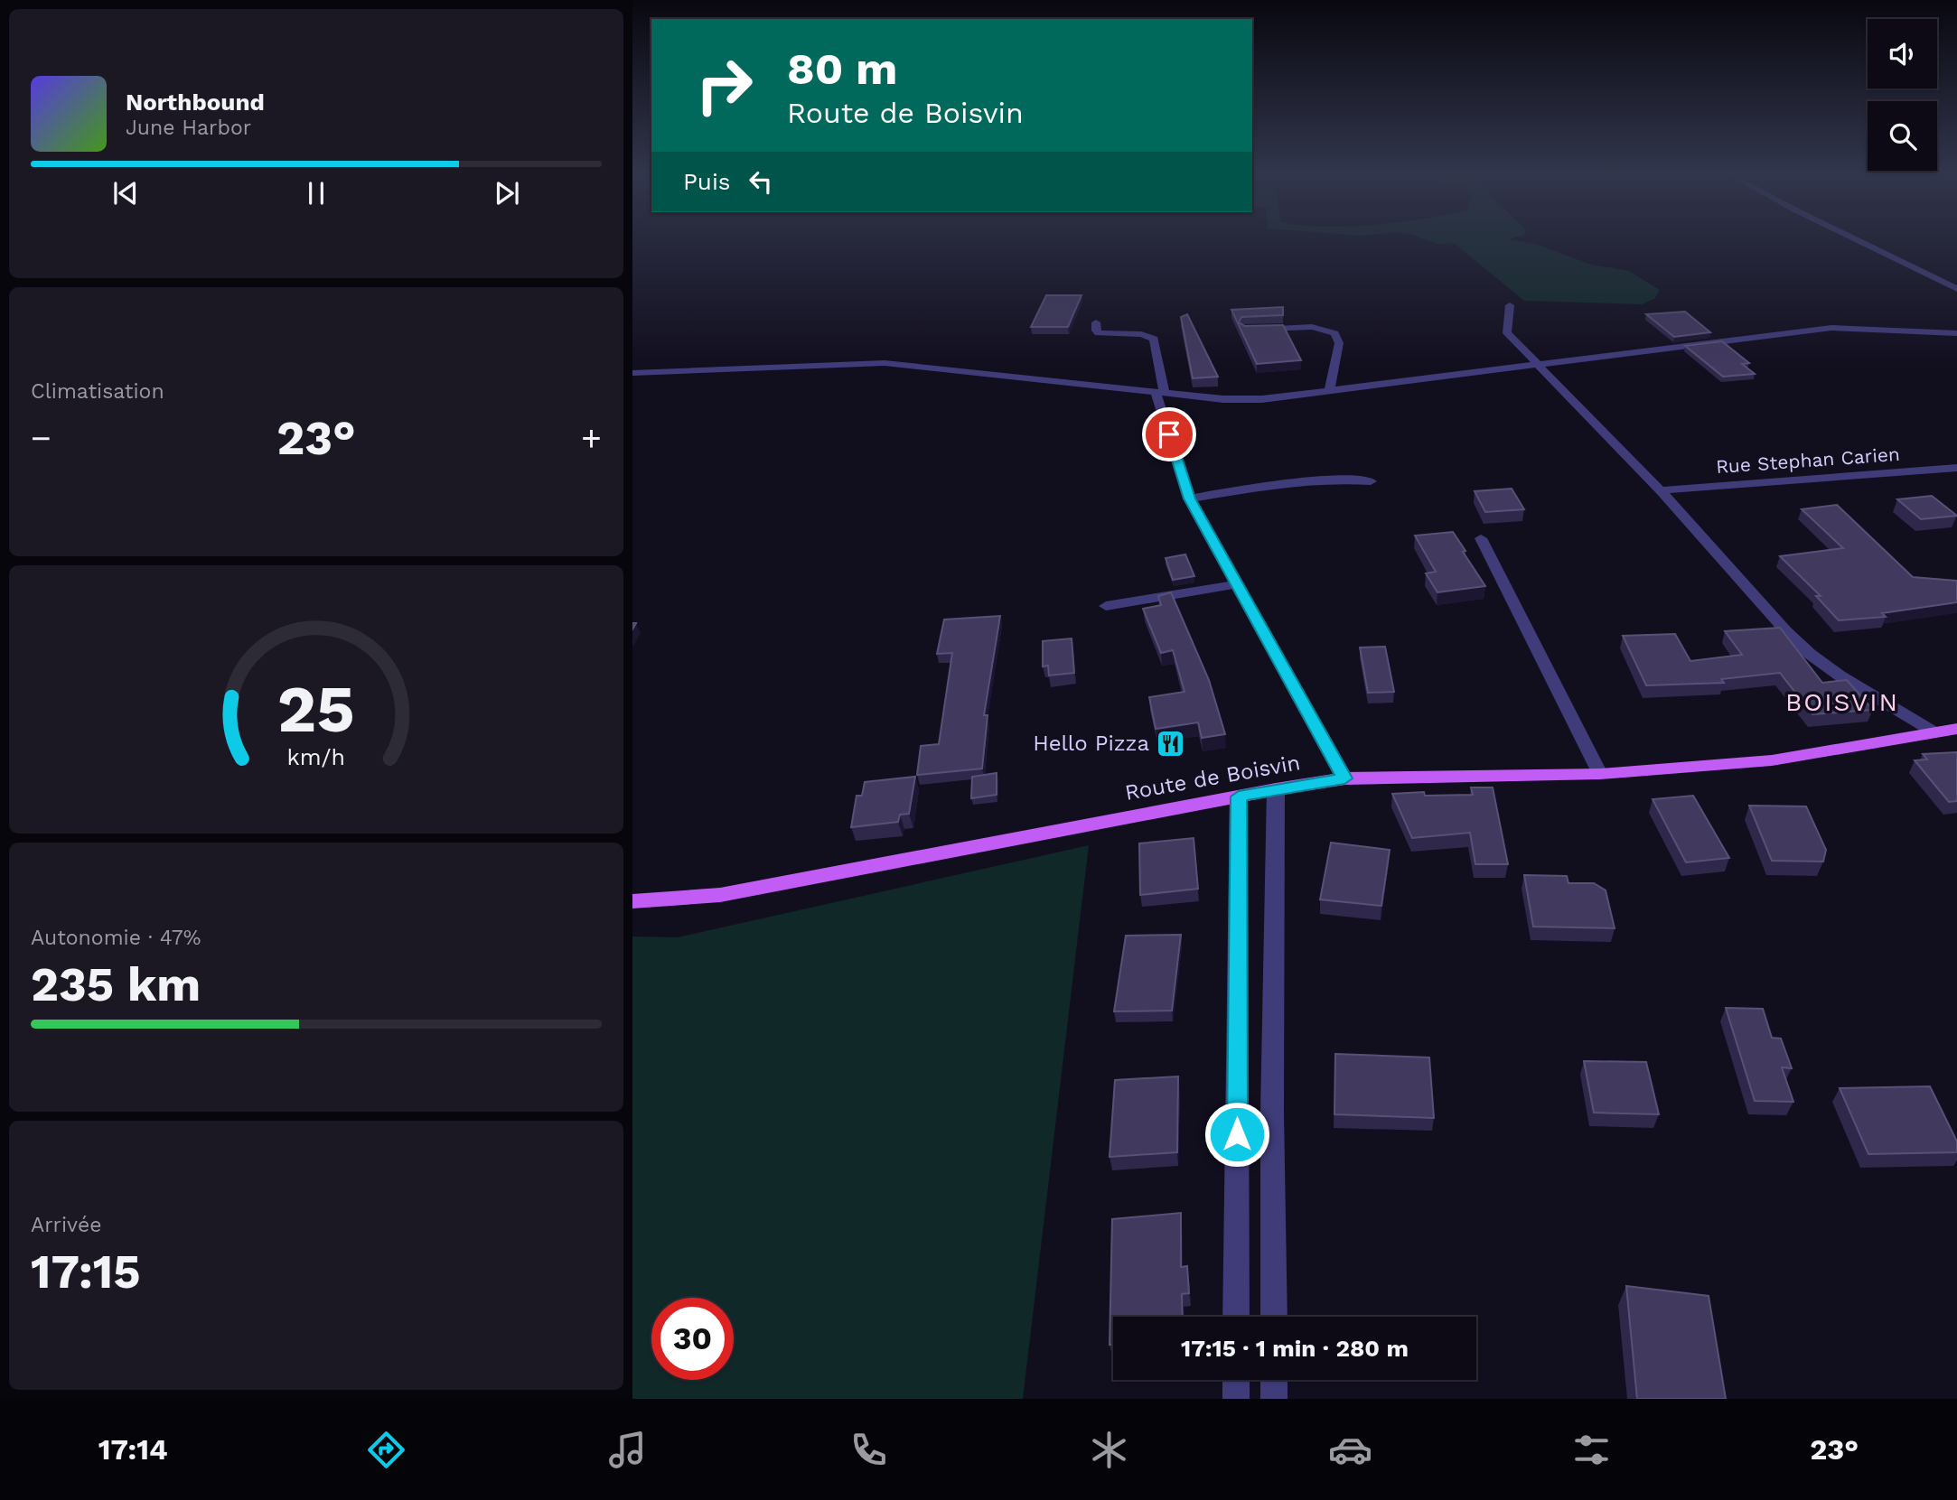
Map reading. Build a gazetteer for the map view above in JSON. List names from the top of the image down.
{
  "streets": {
    "main road": ["Route de Boisvin"],
    "street": ["Rue Stephan Carien"]
  },
  "districts": ["BOISVIN"],
  "places": {
    "restaurant": ["Hello Pizza"]
  },
  "page": {
    "turn": ["80 m", "Route de Boisvin"],
    "song": ["Northbound", "June Harbor"],
    "then": "Puis",
    "tile": [
      "Climatisation",
      ["Autonomie · 47%", "235 km"],
      ["Arrivée", "17:15"]
    ],
    "heat": ["−", "23°", "+"],
    "limit": "30",
    "trip": "17:15 · 1 min · 280 m",
    "tabs": ["17:14", "23°"],
    "gauge": ["25", "km/h"]
  }
}
